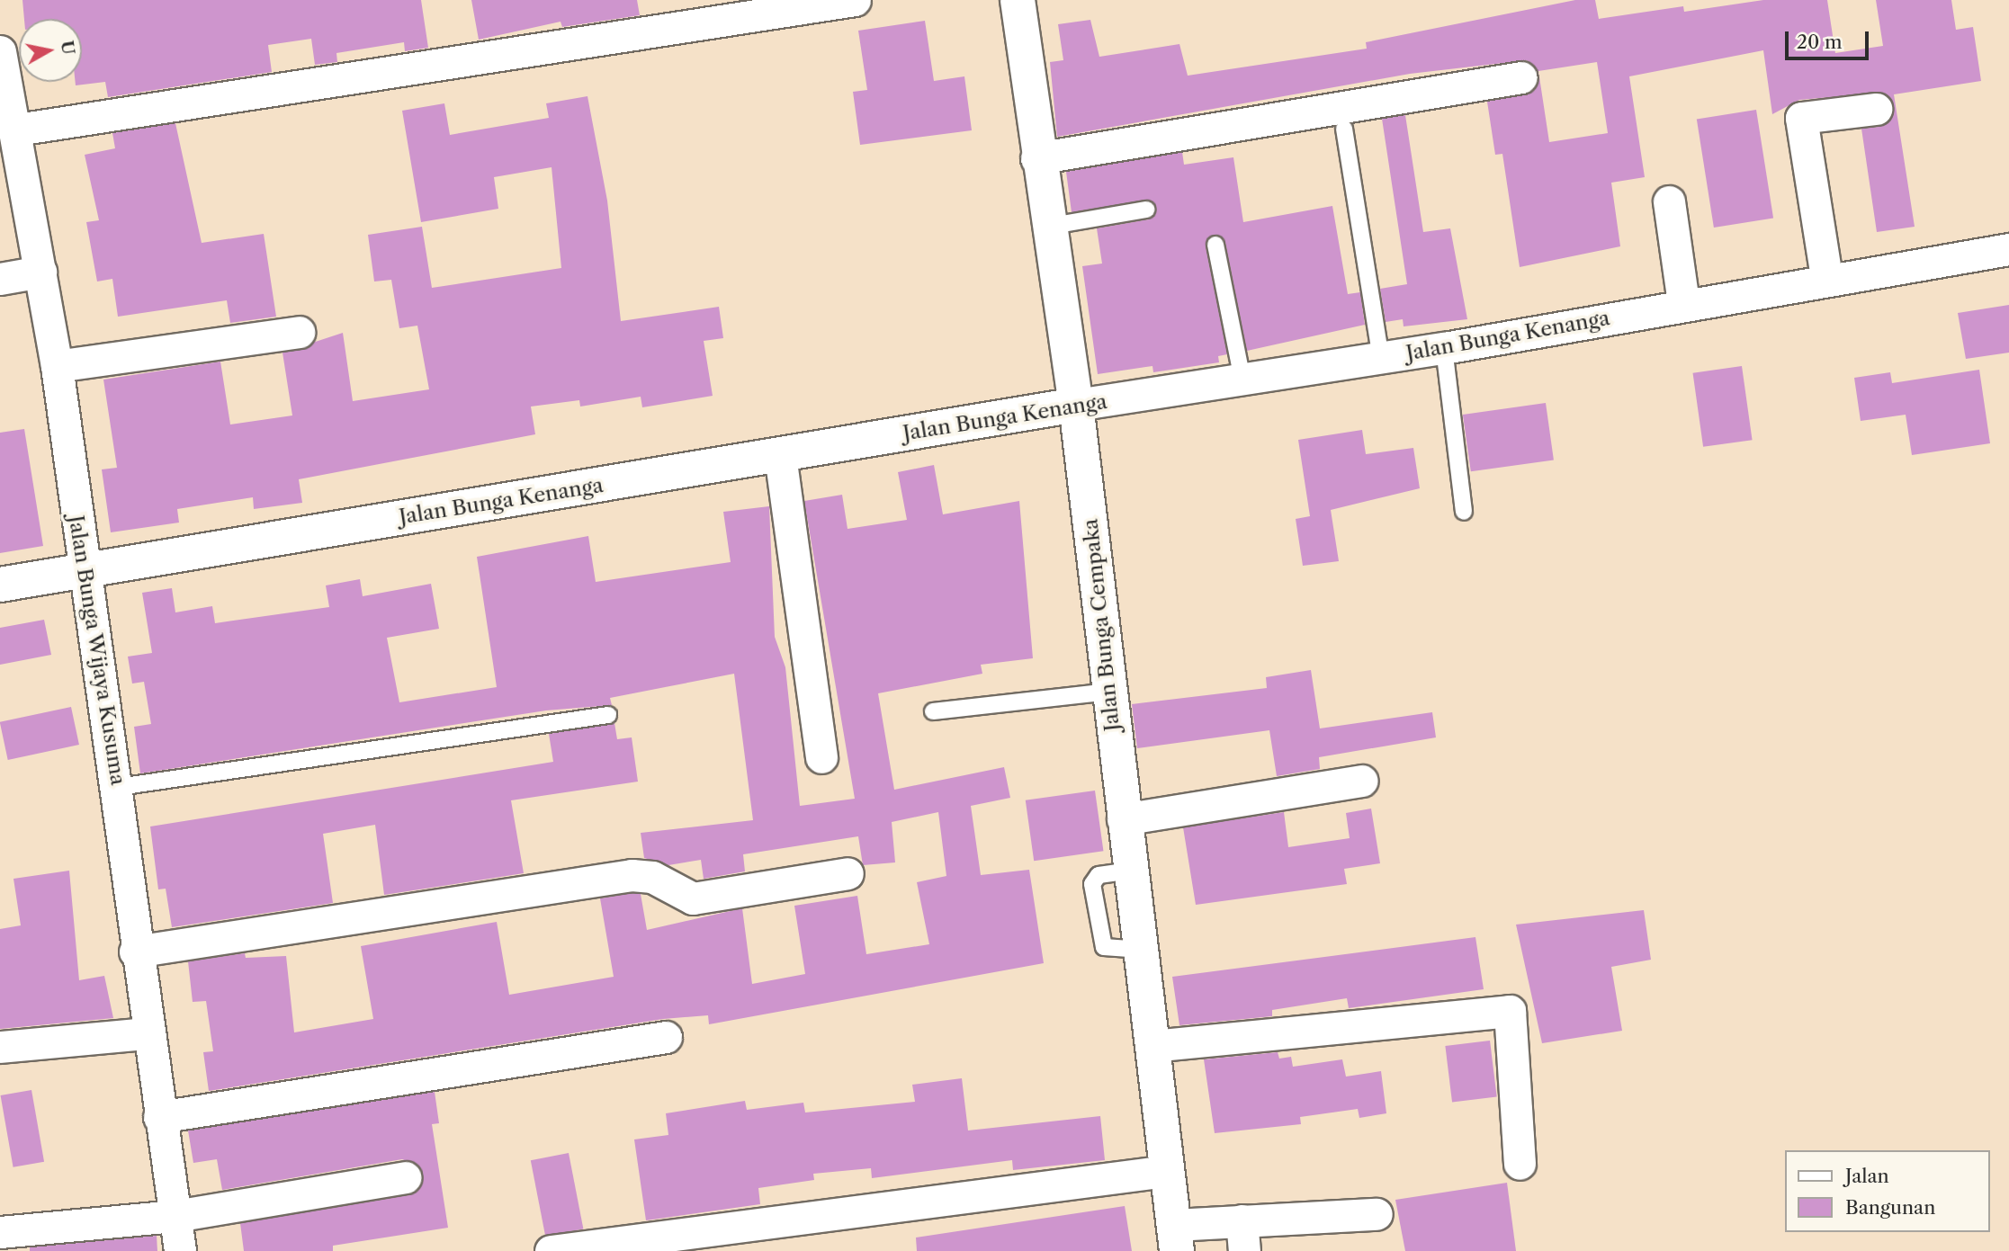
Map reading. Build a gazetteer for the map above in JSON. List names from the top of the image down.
{
  "streets": {
    "street": ["Jalan Bunga Kenanga", "Jalan Bunga Cempaka", "Jalan Bunga Wijaya Kusuma"]
  },
  "crossings": [
    ["Jalan Bunga Kenanga", "Jalan Bunga Cempaka"],
    ["Jalan Bunga Kenanga", "Jalan Bunga Wijaya Kusuma"]
  ],
  "legend": ["Jalan", "Bangunan"],
  "scale_bar": "20 m",
  "north": "right"
}
